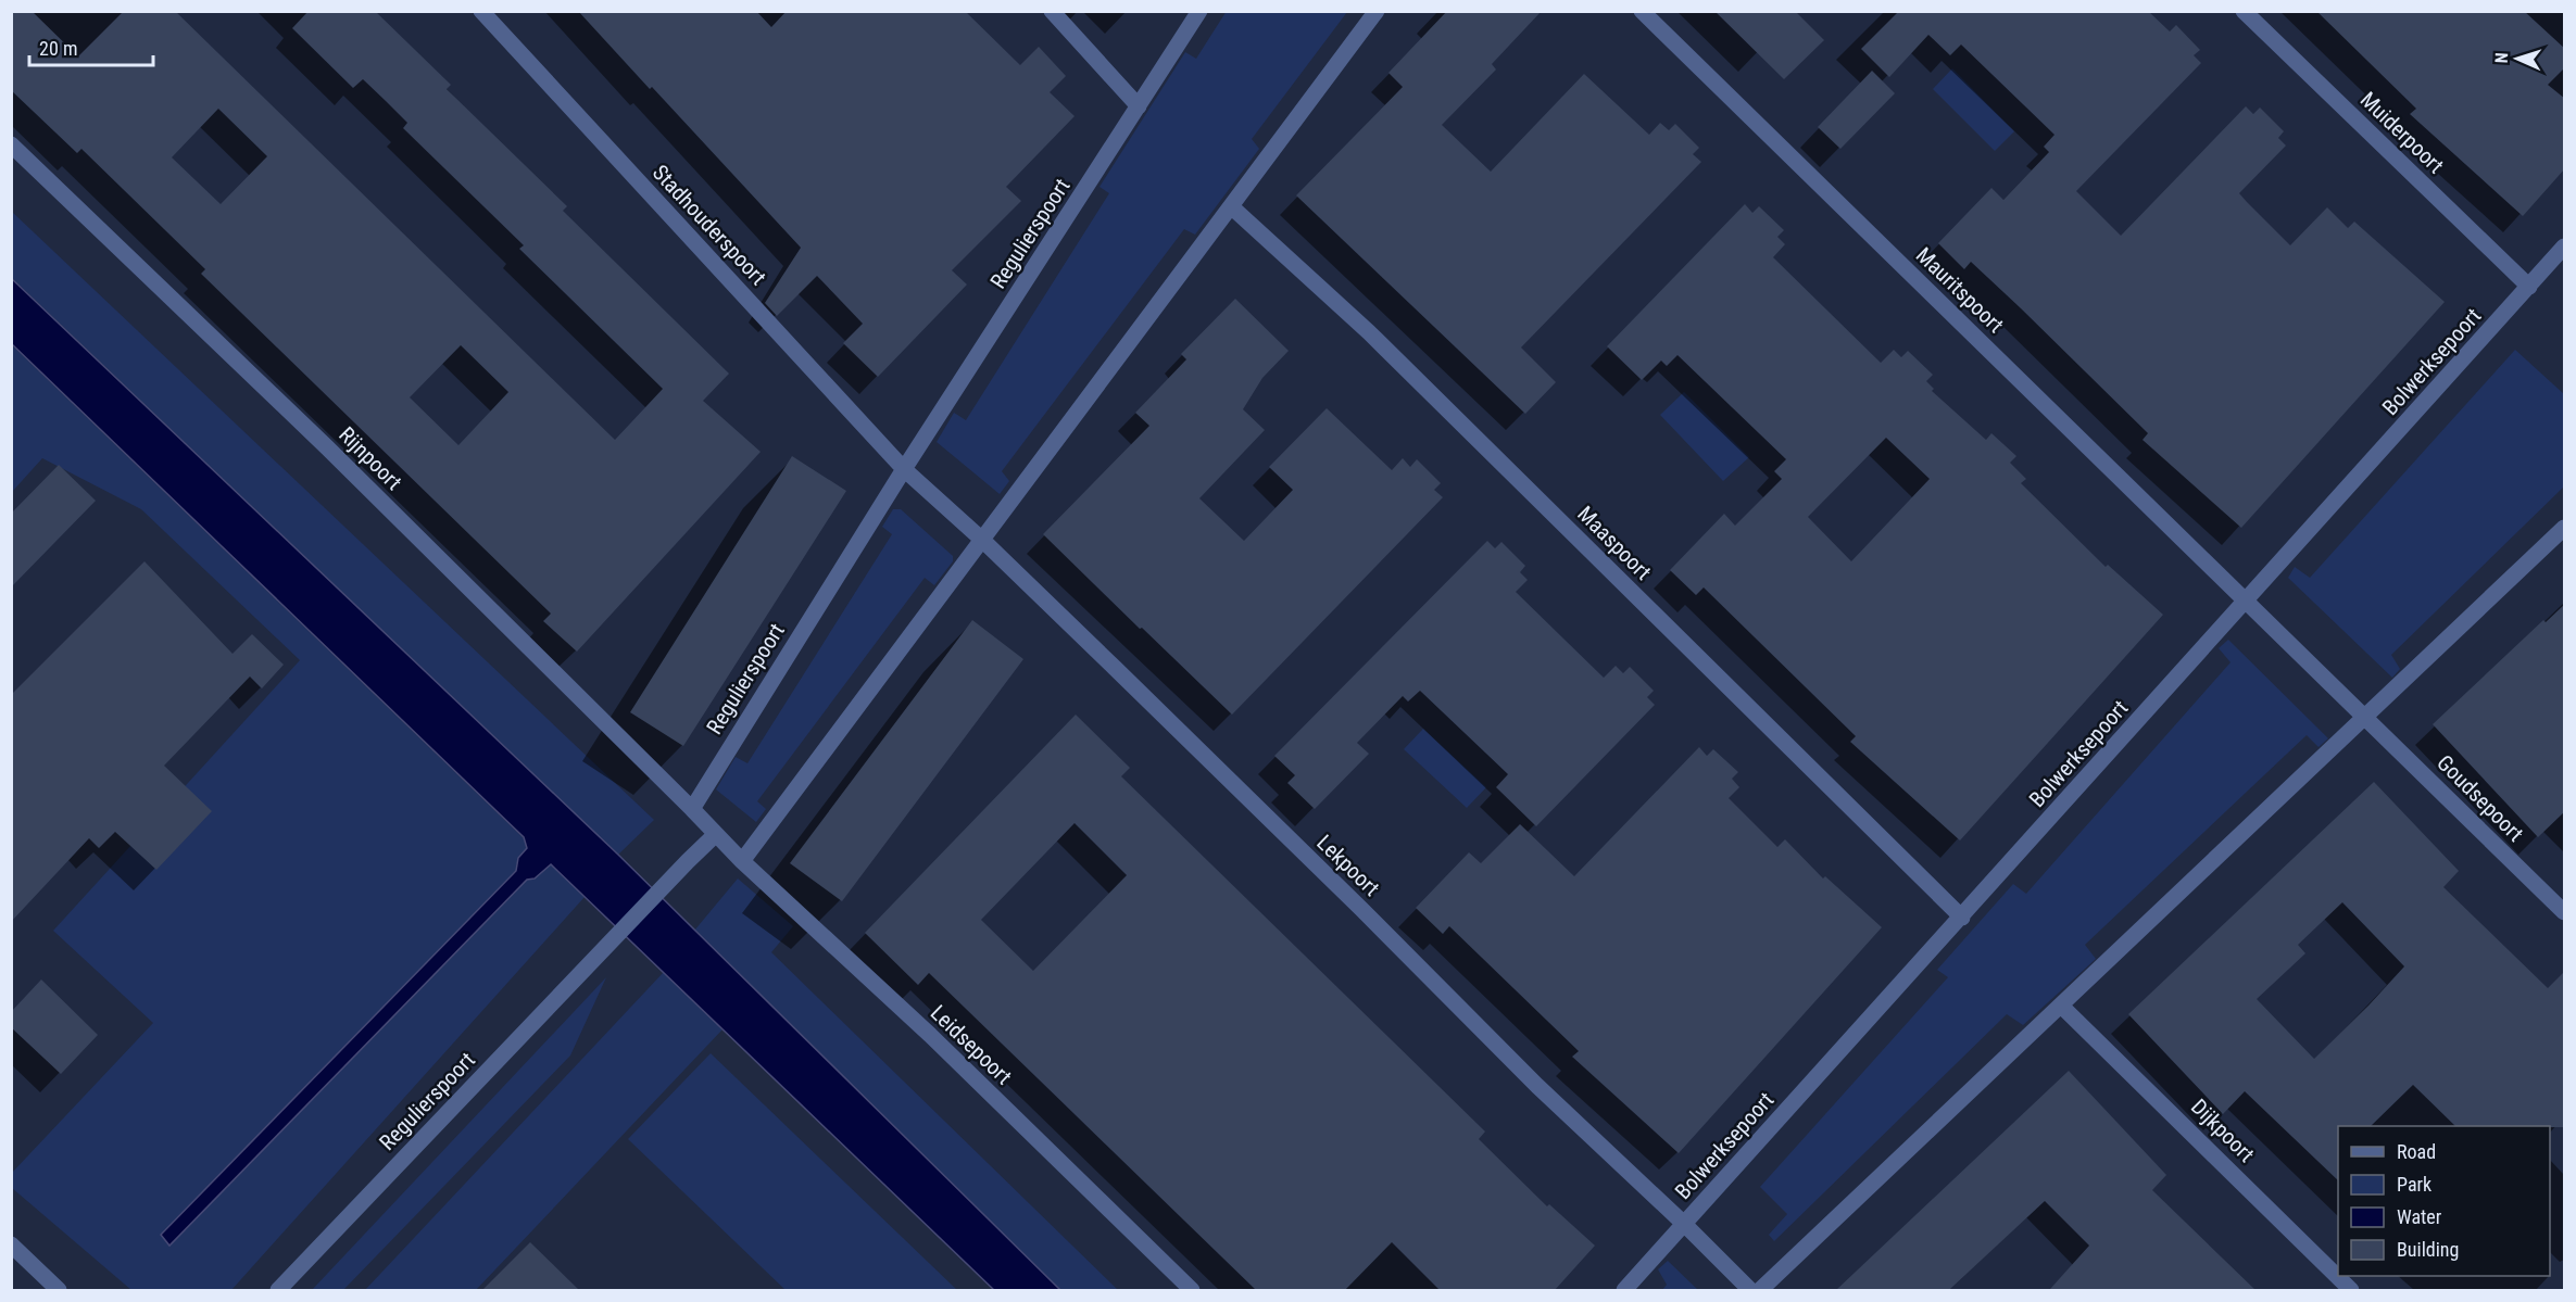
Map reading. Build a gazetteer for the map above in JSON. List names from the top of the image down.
{
  "streets": {
    "street": [
      "Muiderpoort",
      "Stadhouderspoort",
      "Regulierspoort",
      "Mauritspoort",
      "Bolwerksepoort",
      "Rijnpoort",
      "Maaspoort",
      "Goudsepoort",
      "Lekpoort",
      "Leidsepoort",
      "Dijkpoort"
    ]
  },
  "crossings": [
    ["Muiderpoort", "Bolwerksepoort"],
    ["Stadhouderspoort", "Regulierspoort"],
    ["Stadhouderspoort", "Lekpoort"],
    ["Regulierspoort", "Rijnpoort"],
    ["Regulierspoort", "Leidsepoort"],
    ["Mauritspoort", "Bolwerksepoort"],
    ["Mauritspoort", "Goudsepoort"],
    ["Bolwerksepoort", "Maaspoort"],
    ["Bolwerksepoort", "Lekpoort"]
  ],
  "legend": [
    "Road",
    "Park",
    "Water",
    "Building"
  ],
  "scale_bar": "20 m",
  "north": "left"
}
